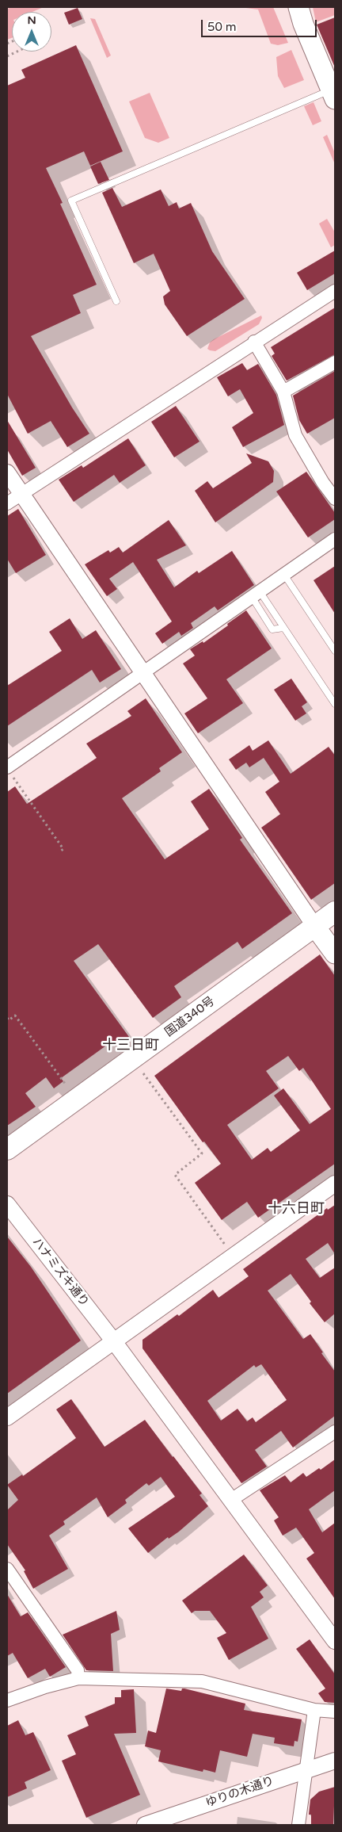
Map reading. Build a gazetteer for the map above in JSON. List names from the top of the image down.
{
  "streets": {
    "highway": ["国道340号"],
    "street": ["ハナミズキ通り", "ゆりの木通り"]
  },
  "districts": ["十三日町", "十六日町"],
  "scale_bar": "50 m",
  "north": "top"
}
